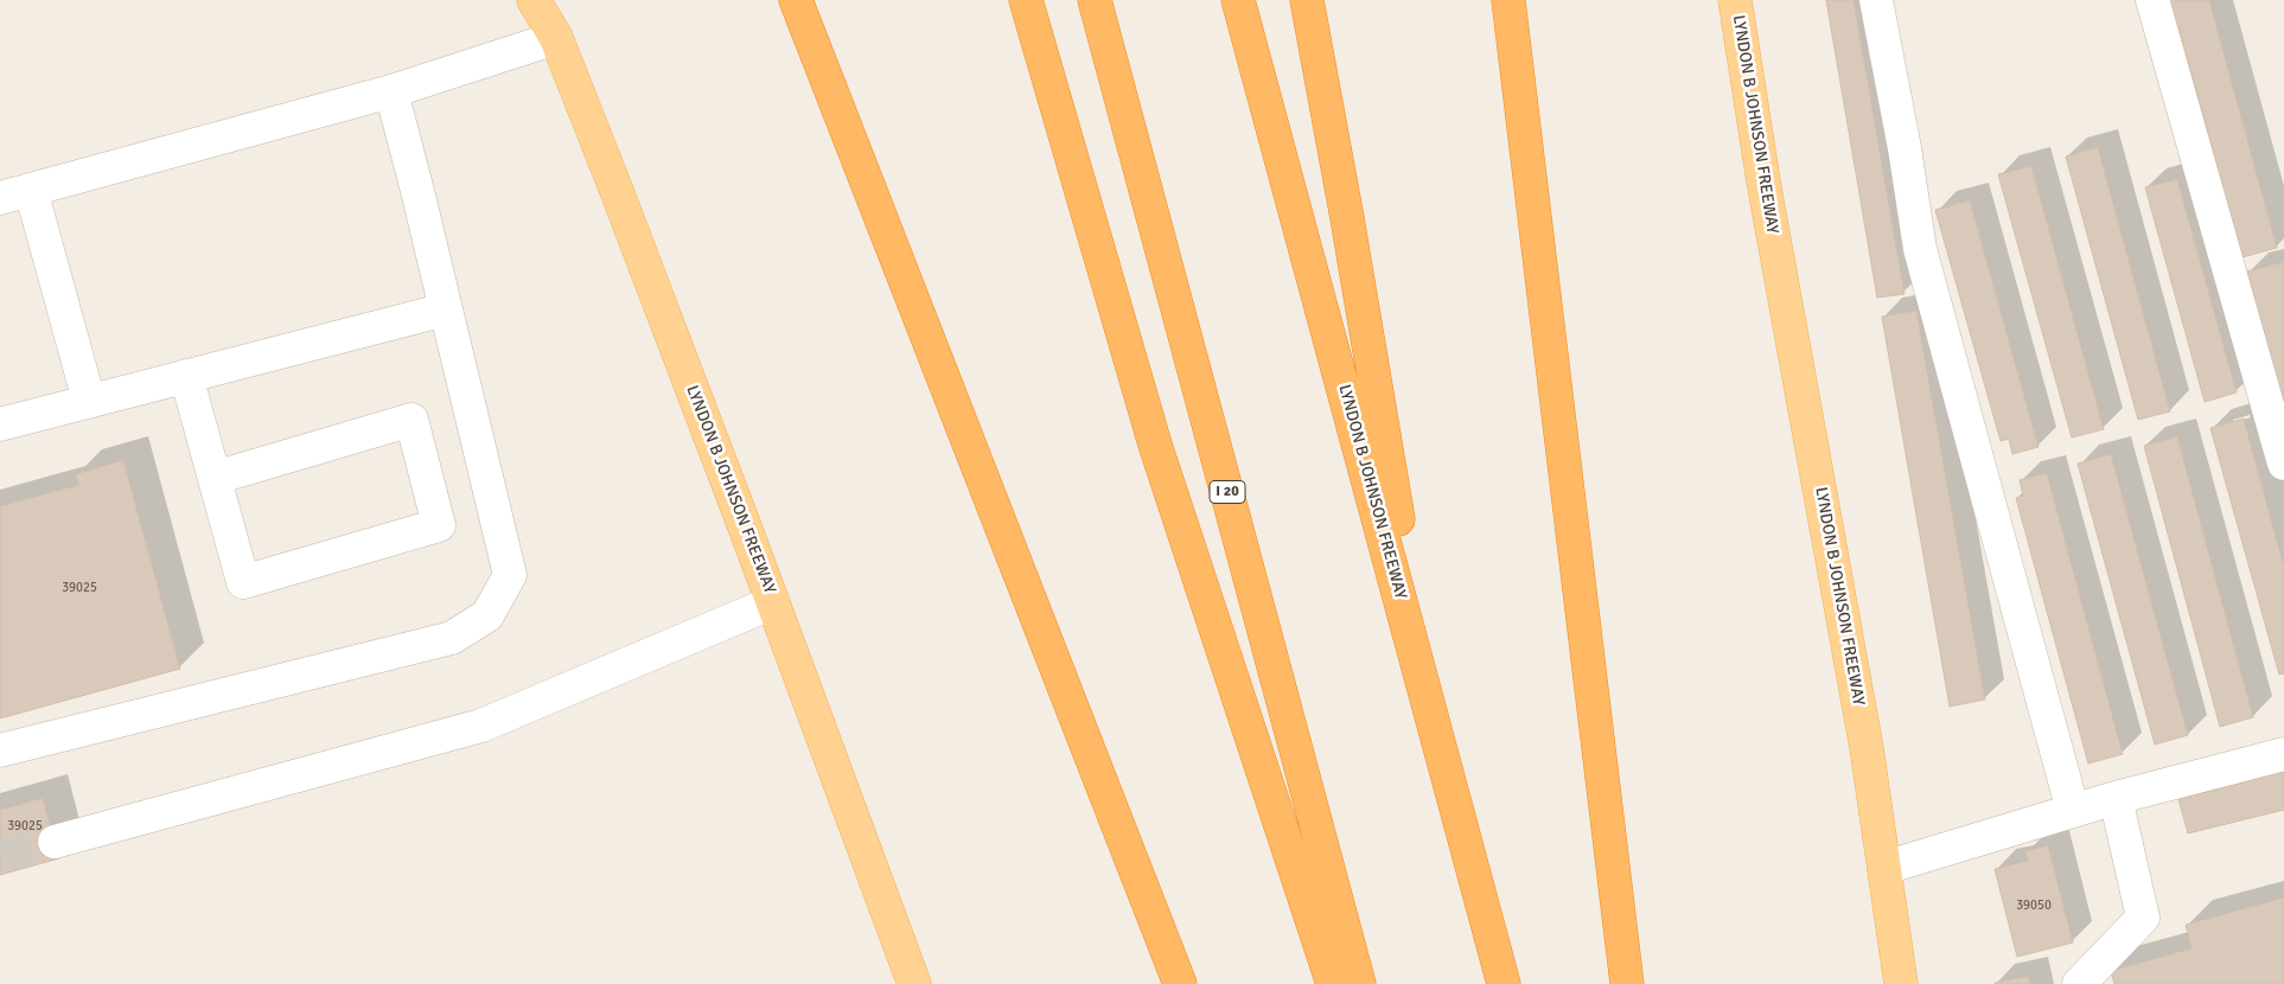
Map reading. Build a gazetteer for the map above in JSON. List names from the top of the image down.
{
  "streets": {
    "highway": ["LYNDON B JOHNSON FREEWAY", "I 20"]
  },
  "house_numbers": ["39025", "39025", "39050"]
}
